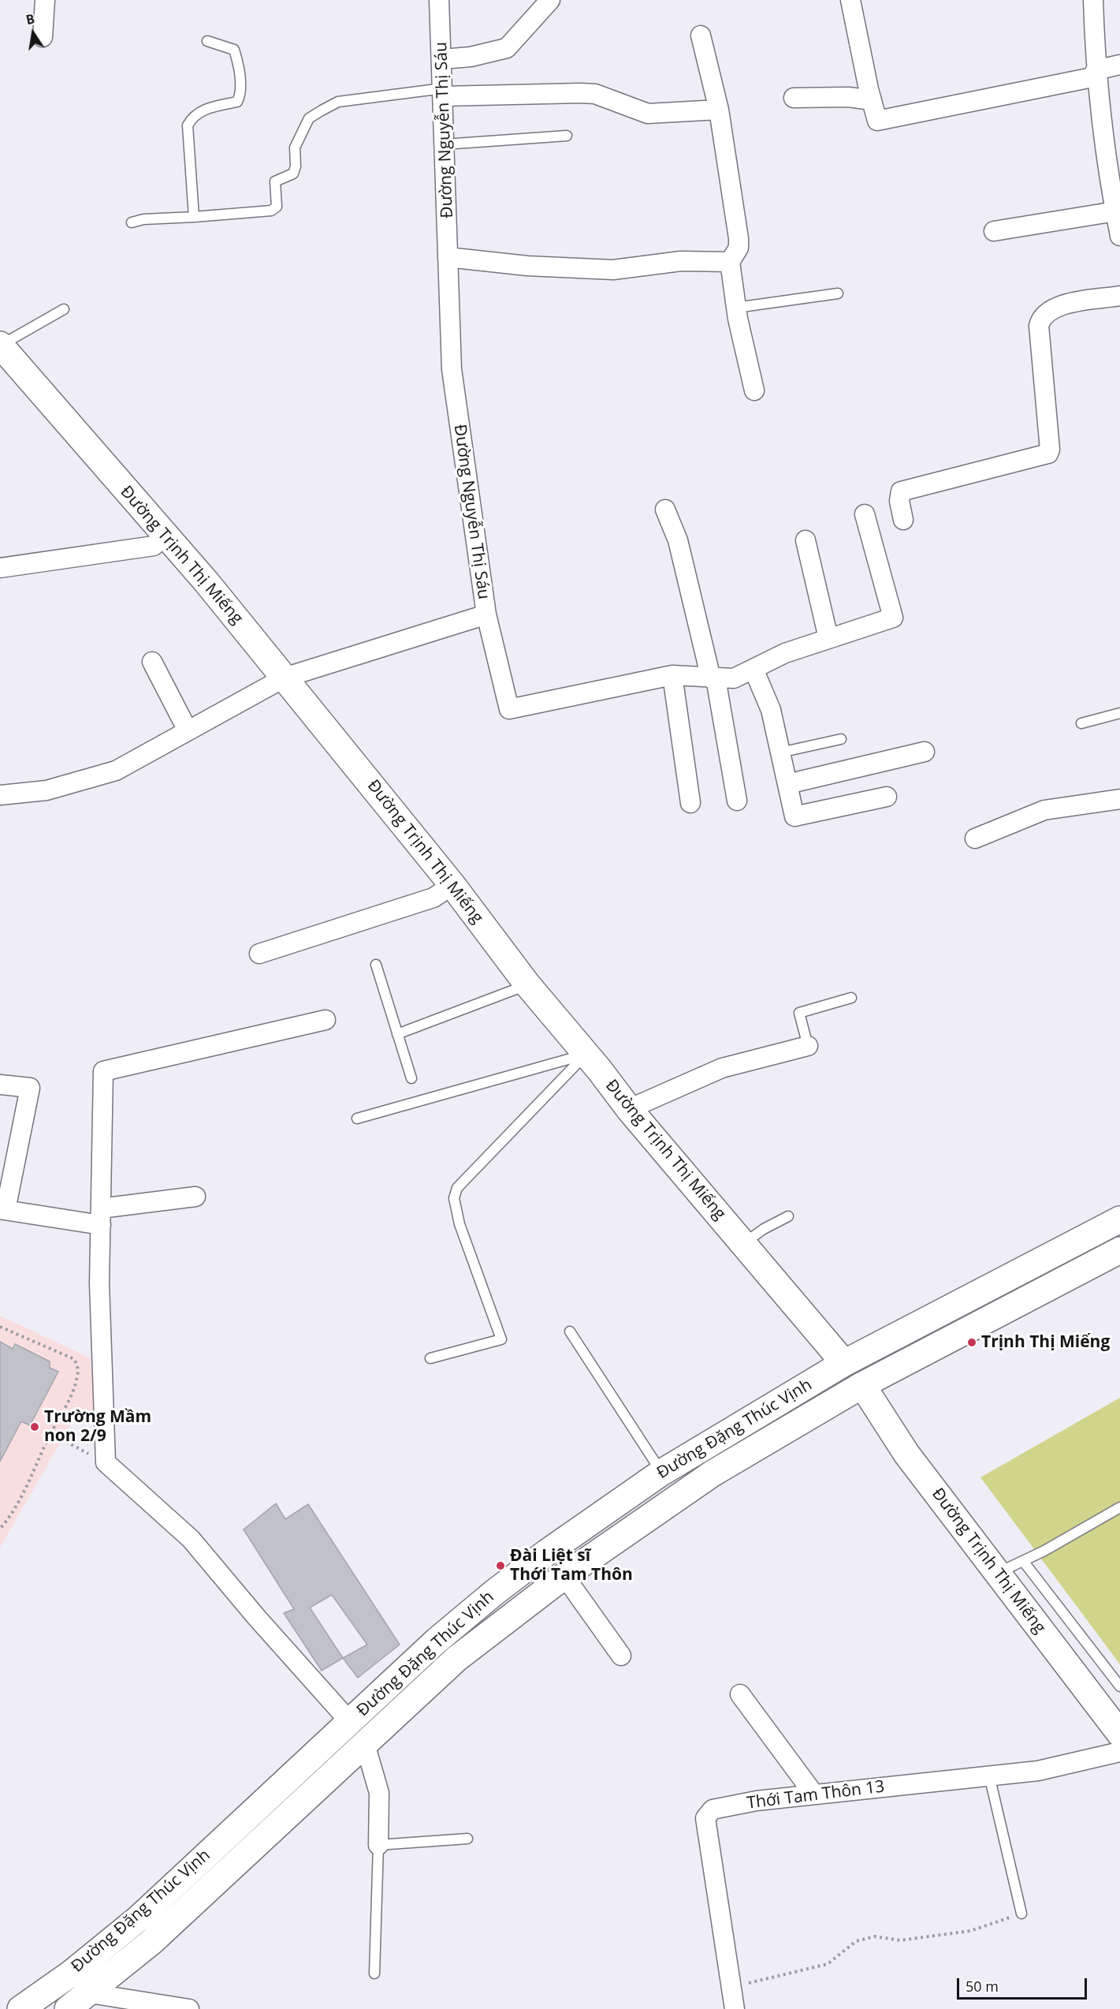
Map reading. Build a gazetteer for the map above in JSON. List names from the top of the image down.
{
  "streets": {
    "main road": ["Đường Trịnh Thị Miếng", "Đường Đặng Thúc Vịnh"],
    "street": ["Đường Nguyễn Thị Sáu", "Thới Tam Thôn 13"]
  },
  "crossings": [
    ["Đường Nguyễn Thị Sáu", "Đường Trịnh Thị Miếng"],
    ["Đường Trịnh Thị Miếng", "Đường Đặng Thúc Vịnh"]
  ],
  "places": ["Trịnh Thị Miếng", "Trường Mầm non 2/9", "Đài Liệt sĩ Thới Tam Thôn"],
  "scale_bar": "50 m",
  "north": "top"
}
